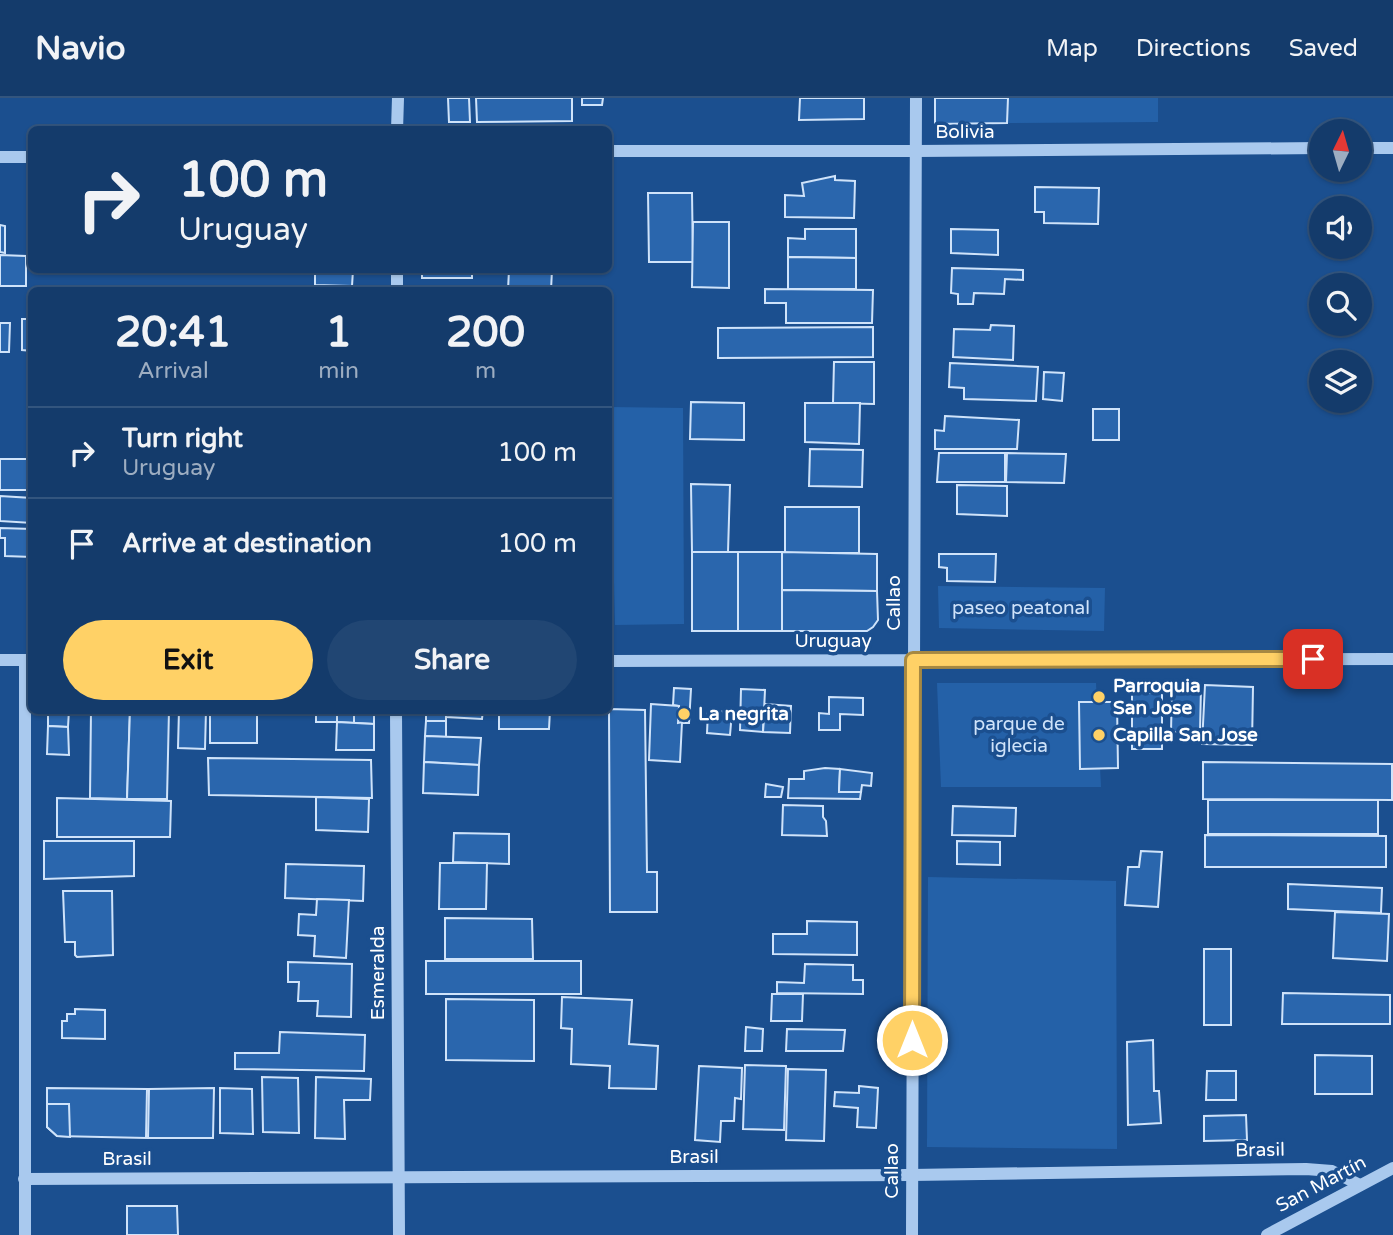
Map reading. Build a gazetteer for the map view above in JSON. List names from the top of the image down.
{
  "streets": {
    "street": [
      "Bolivia",
      "Callao",
      "Uruguay",
      "Esmeralda",
      "Brasil",
      "San Martín"
    ]
  },
  "crossings": [
    ["Bolivia", "Callao"],
    ["Callao", "Uruguay"],
    ["Callao", "Brasil"],
    ["Esmeralda", "Brasil"],
    ["Brasil", "San Martín"]
  ],
  "parks": ["paseo peatonal", "parque de iglecia"],
  "places": ["Parroquia San Jose", "La negrita", "Capilla San Jose"],
  "north": "top",
  "page": {
    "header": "Navio",
    "nav": ["Map", "Directions", "Saved"],
    "turn": ["100 m", "Uruguay"],
    "eta": [
      "20:41",
      "Arrival",
      "1",
      "min",
      "200",
      "m"
    ],
    "list": [
      {
        "name": "Turn right",
        "note": "Uruguay",
        "value": "100 m"
      },
      {
        "name": "Arrive at destination",
        "value": "100 m"
      }
    ],
    "buttons": ["Exit", "Share"]
  }
}
